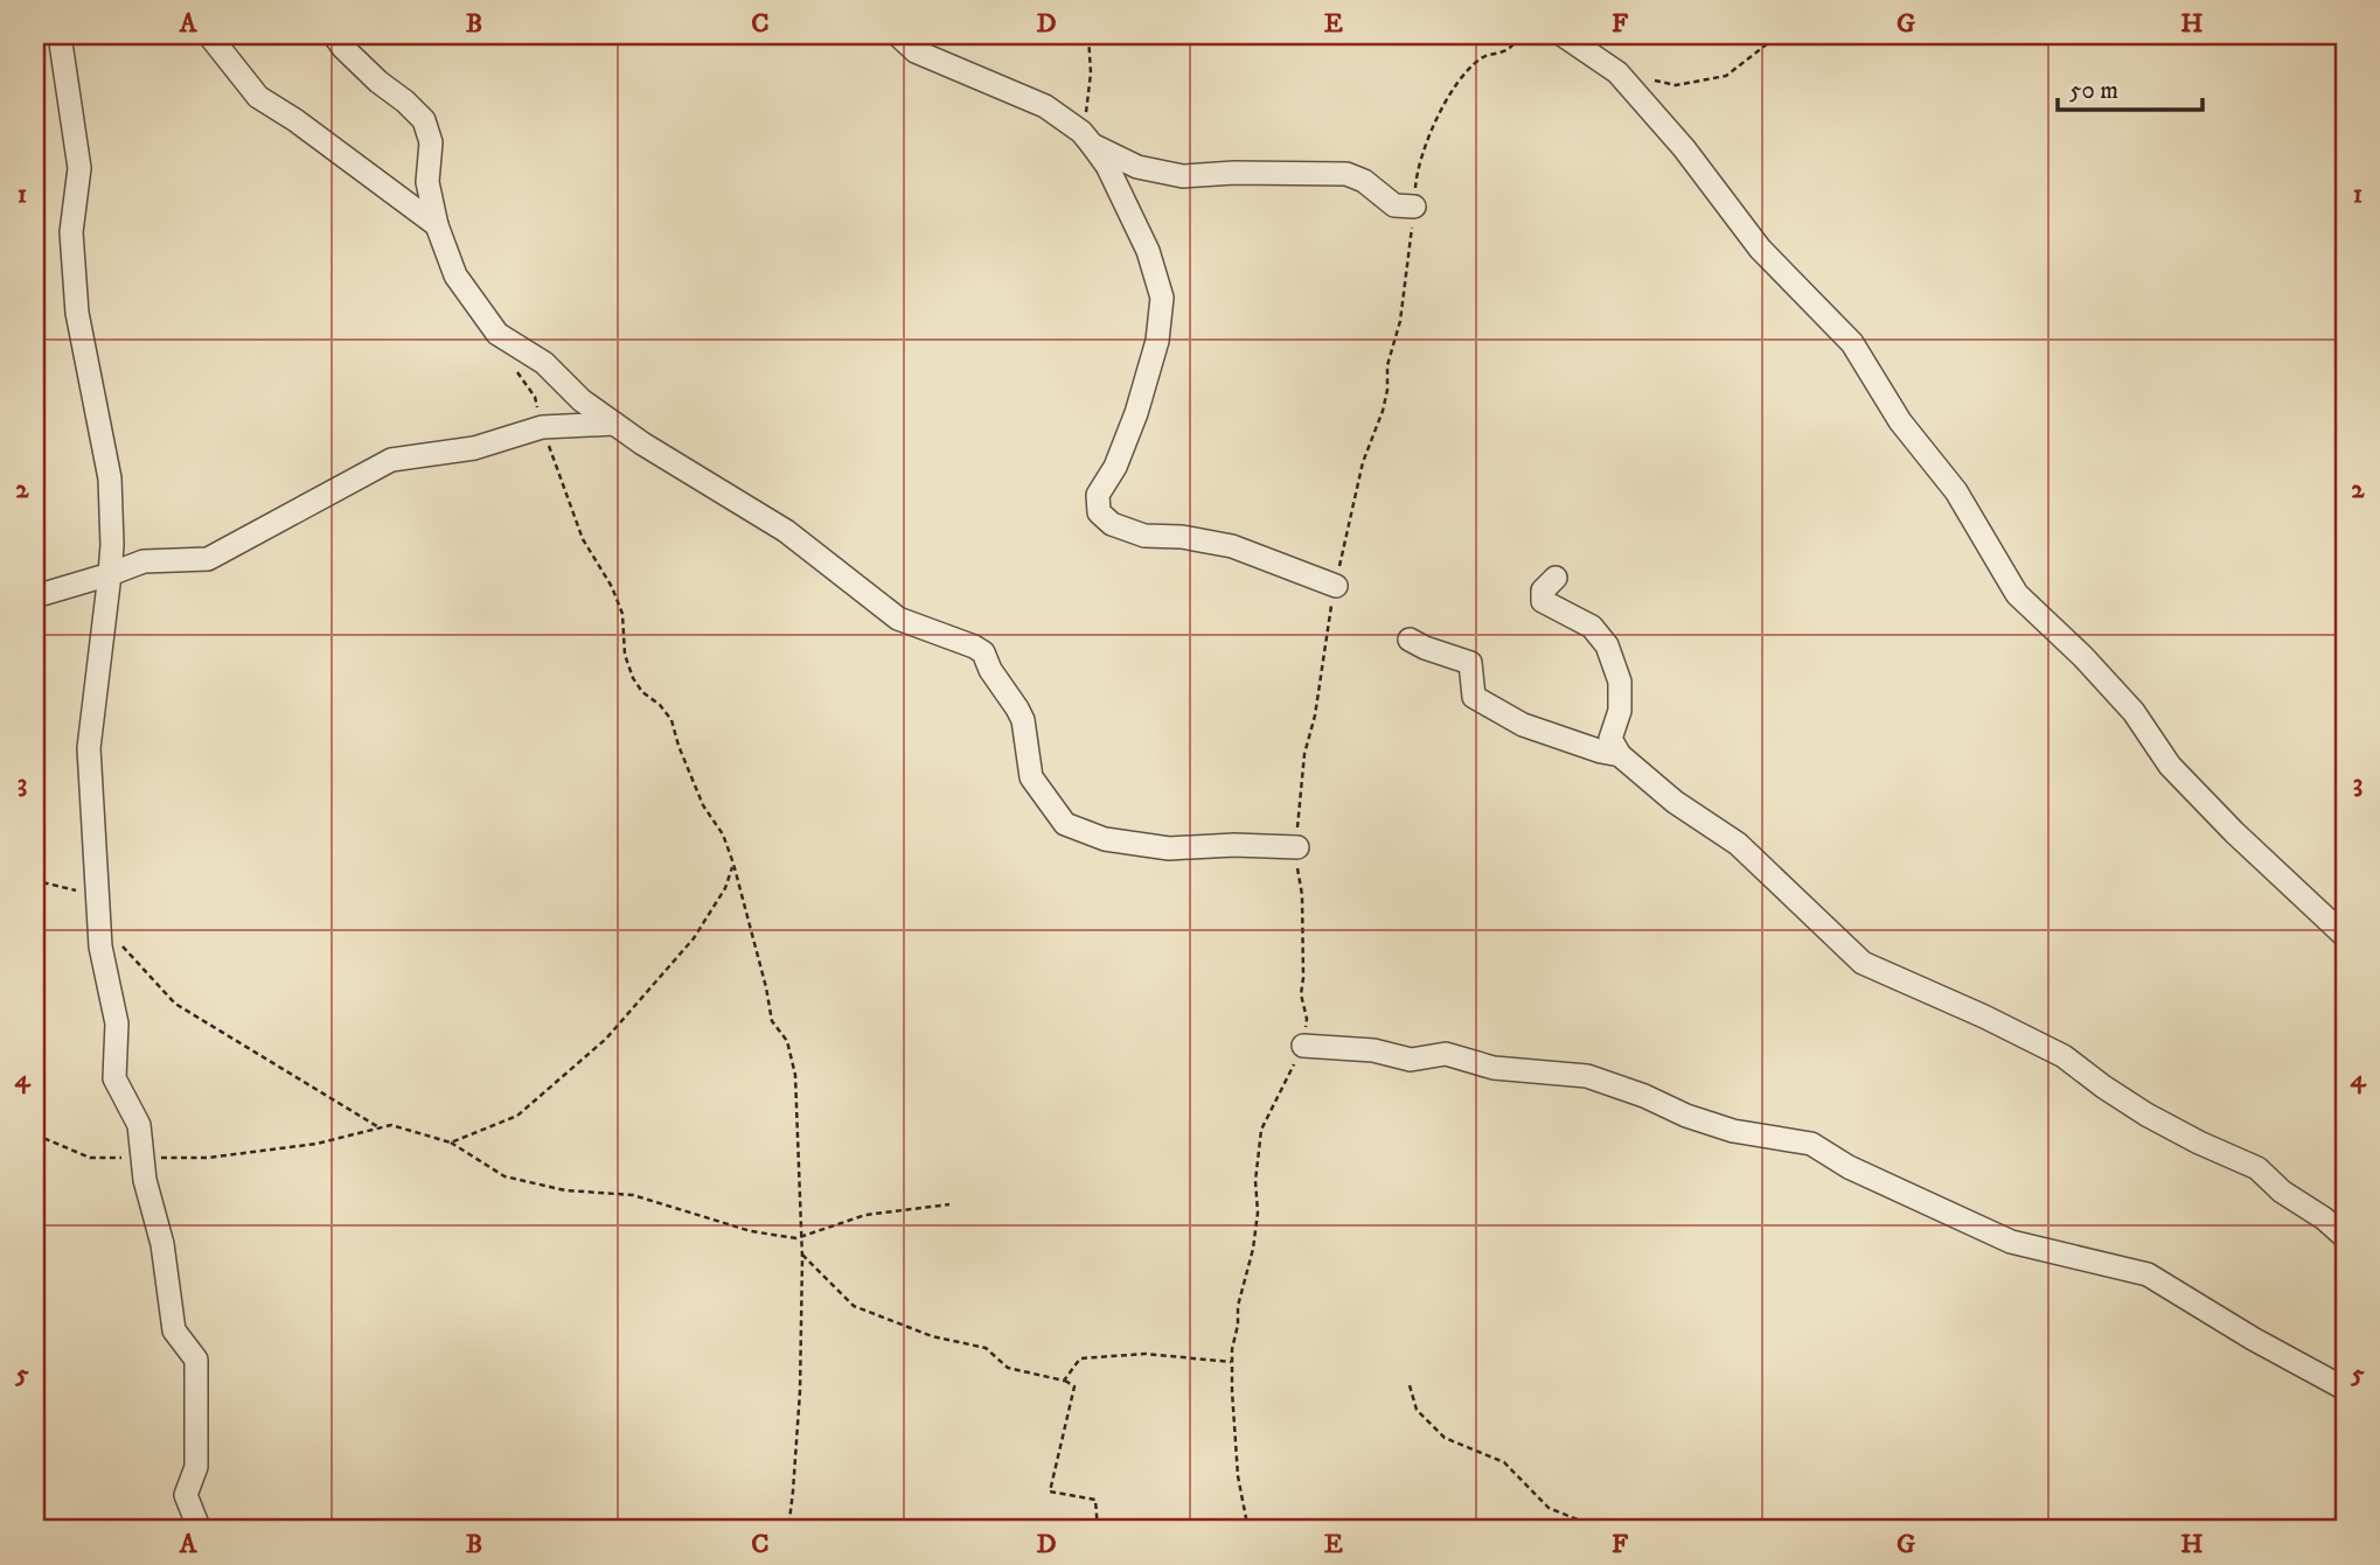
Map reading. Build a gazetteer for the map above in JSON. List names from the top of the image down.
{
  "scale_bar": "50 m",
  "grid": {
    "columns": [
      "A",
      "B",
      "C",
      "D",
      "E",
      "F",
      "G",
      "H"
    ],
    "rows": [
      "1",
      "2",
      "3",
      "4",
      "5"
    ]
  }
}
